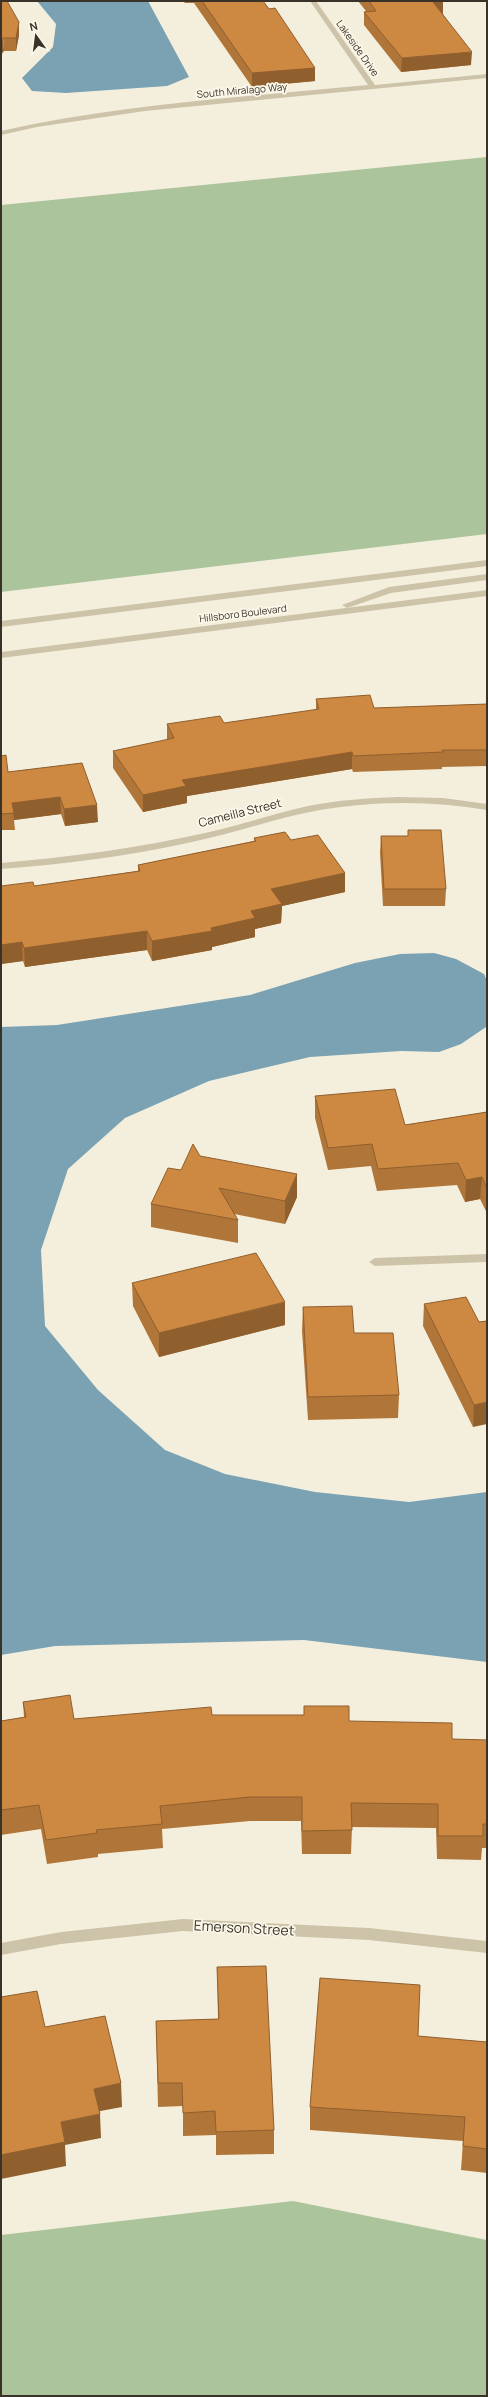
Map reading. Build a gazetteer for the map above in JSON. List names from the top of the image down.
{
  "streets": {
    "street": [
      "Lakeside Drive",
      "South Miralago Way",
      "Hillsboro Boulevard",
      "Cameilla Street",
      "Emerson Street"
    ]
  },
  "crossings": [
    ["Lakeside Drive", "South Miralago Way"]
  ],
  "north": "top"
}
